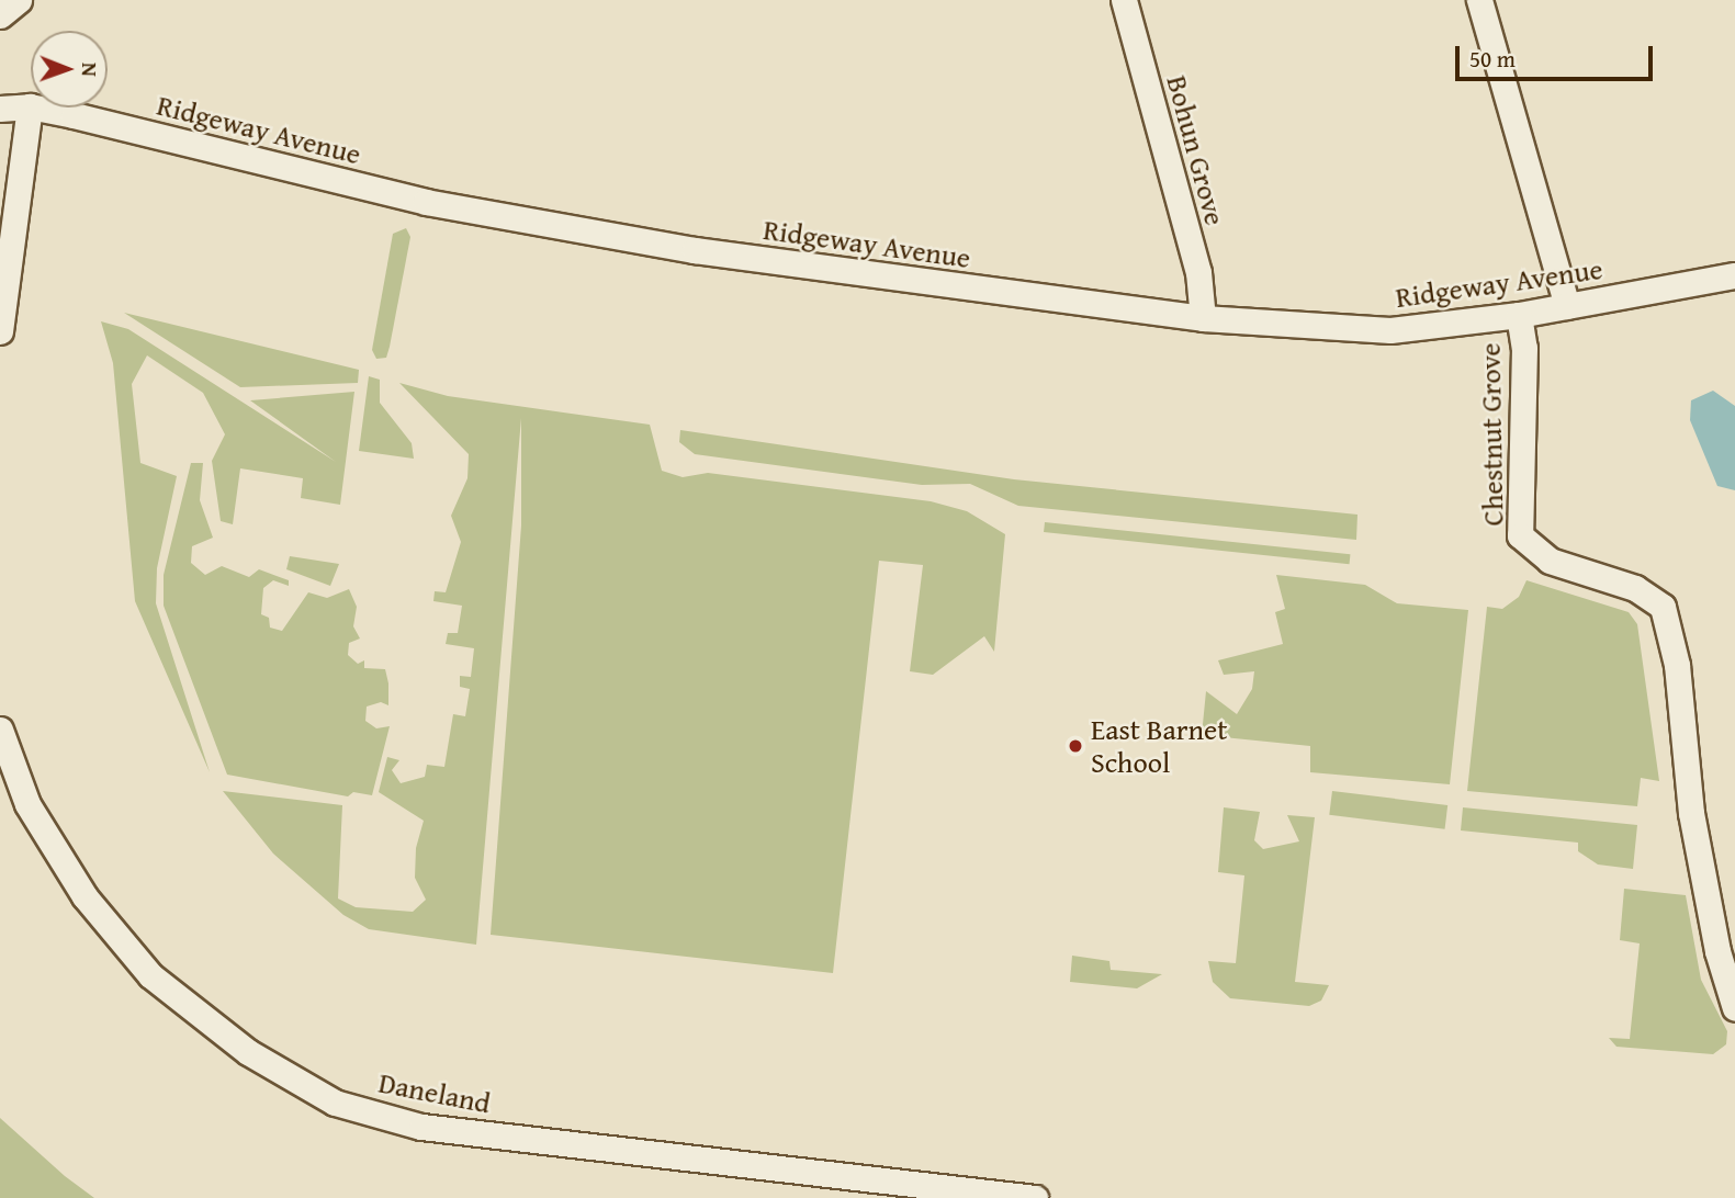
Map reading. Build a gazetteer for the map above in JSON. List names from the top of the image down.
{
  "streets": {
    "street": [
      "Ridgeway Avenue",
      "Bohun Grove",
      "Chestnut Grove",
      "Daneland"
    ]
  },
  "crossings": [
    ["Ridgeway Avenue", "Bohun Grove"],
    ["Ridgeway Avenue", "Chestnut Grove"]
  ],
  "places": ["East Barnet School"],
  "scale_bar": "50 m",
  "north": "right"
}
